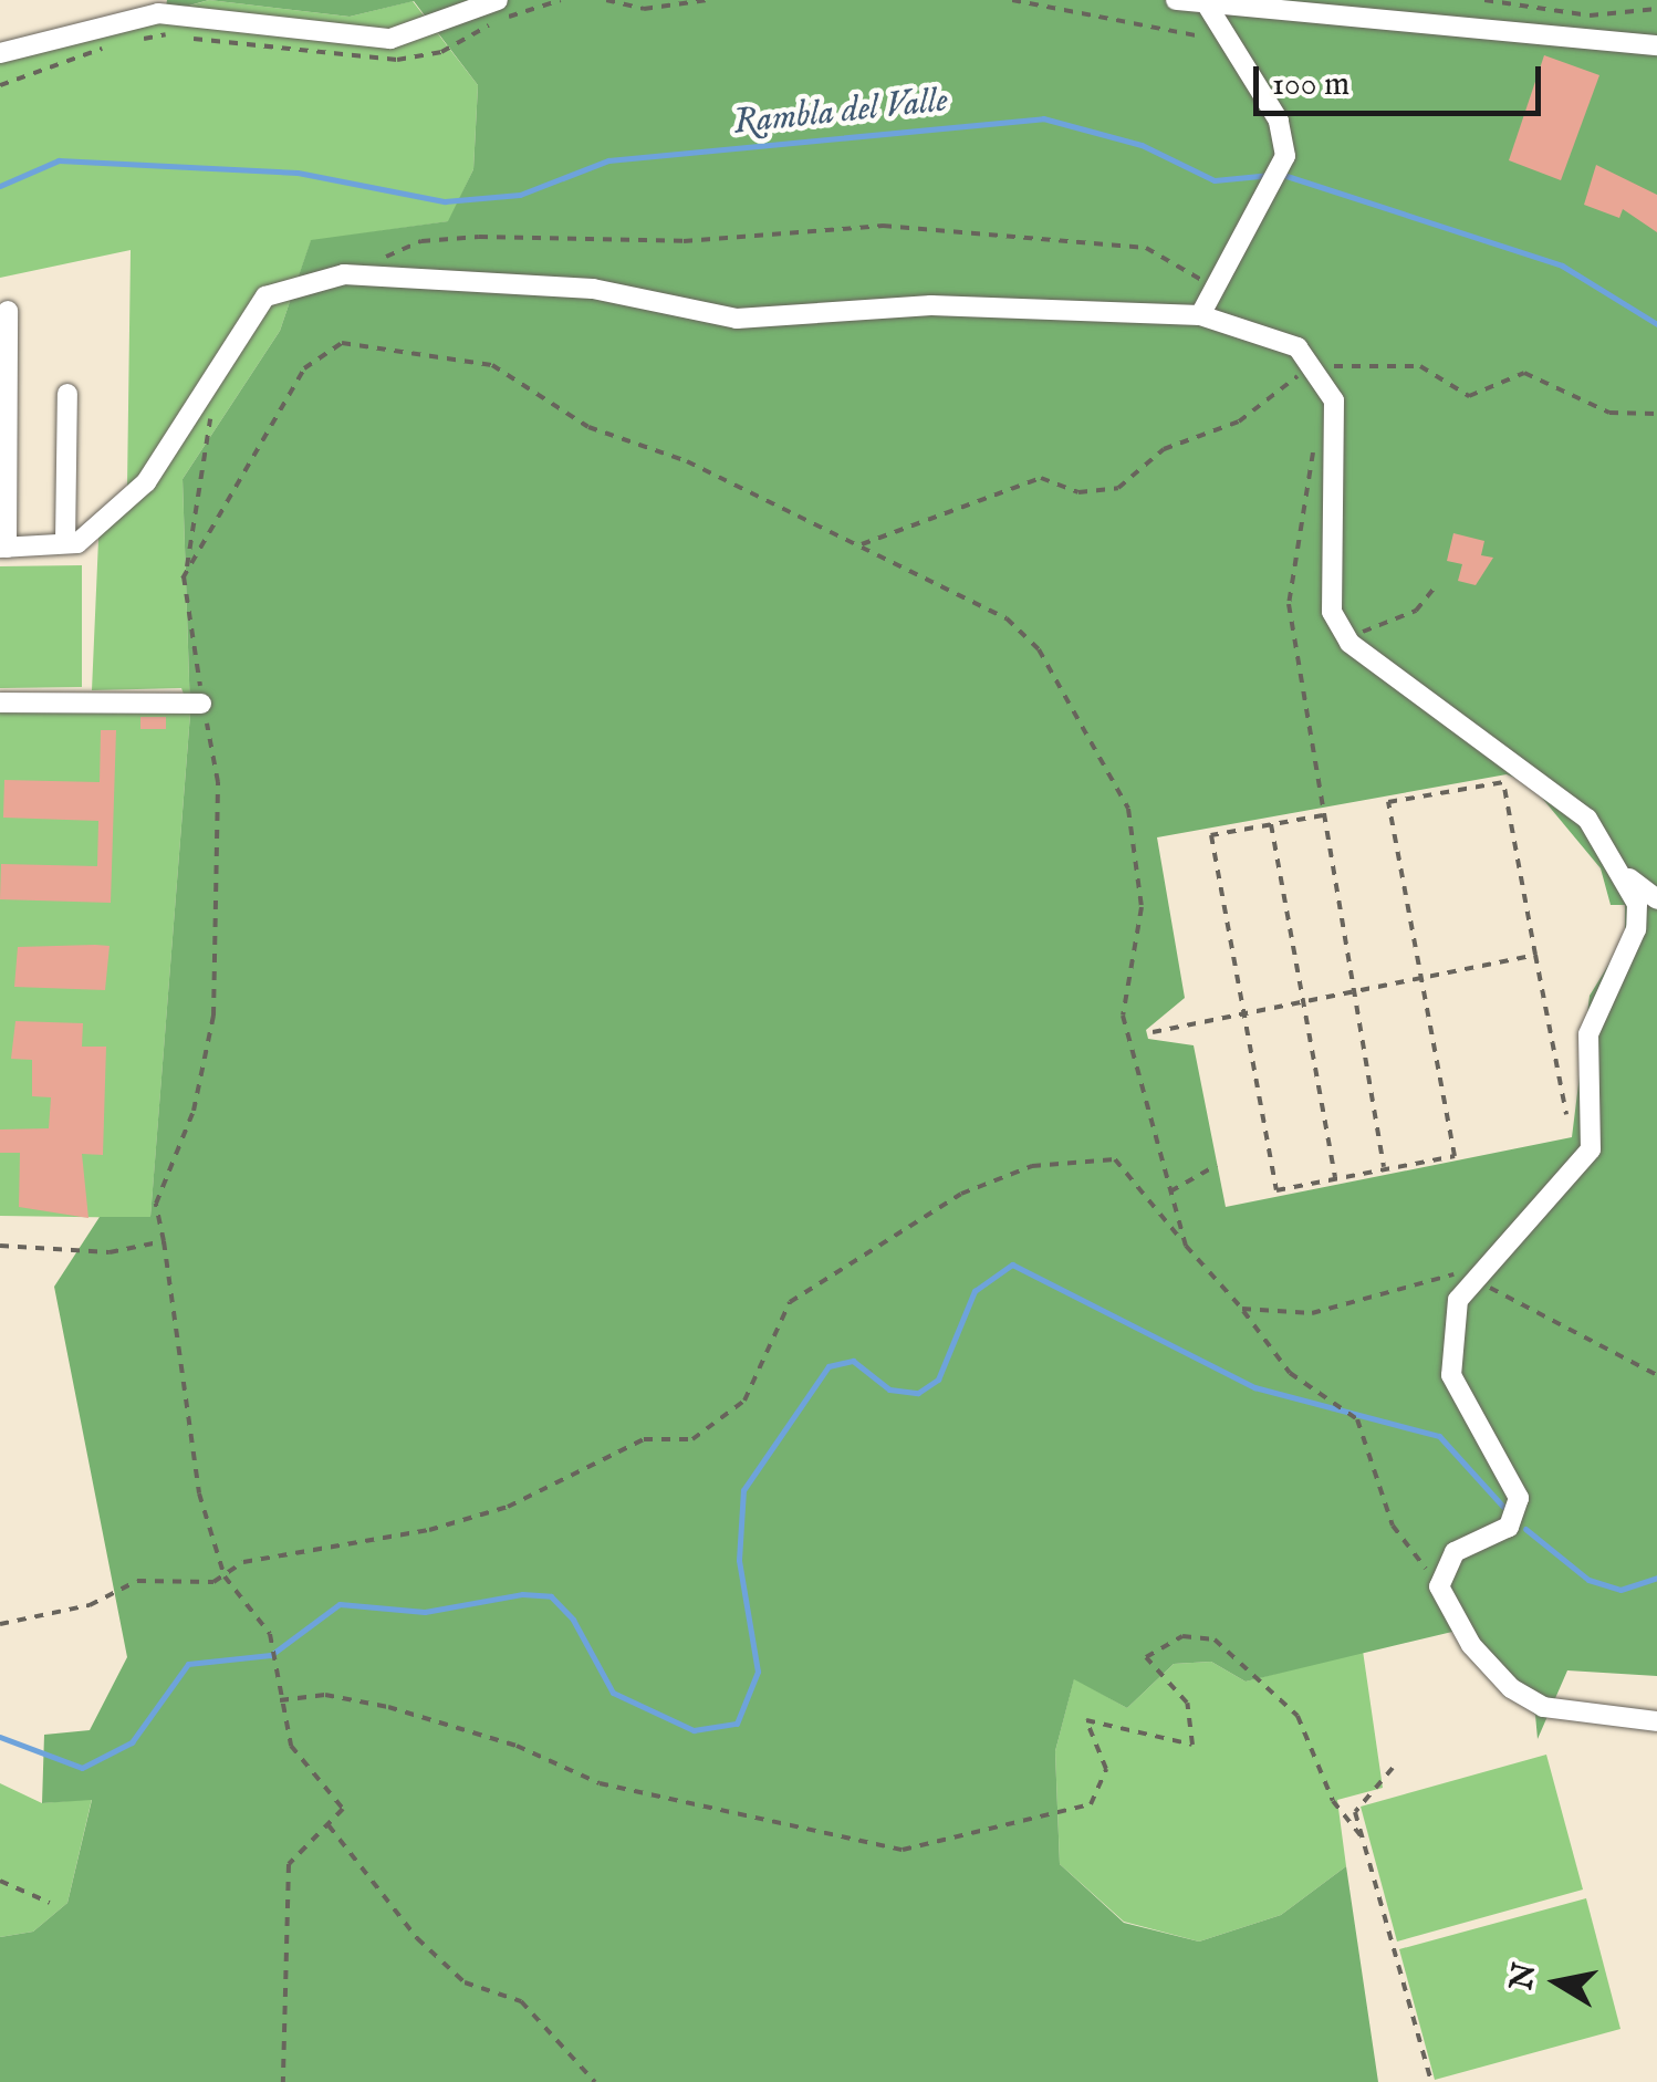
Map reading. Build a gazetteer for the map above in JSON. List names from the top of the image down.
{
  "water": ["Rambla del Valle"],
  "scale_bar": "100 m",
  "north": "left"
}
